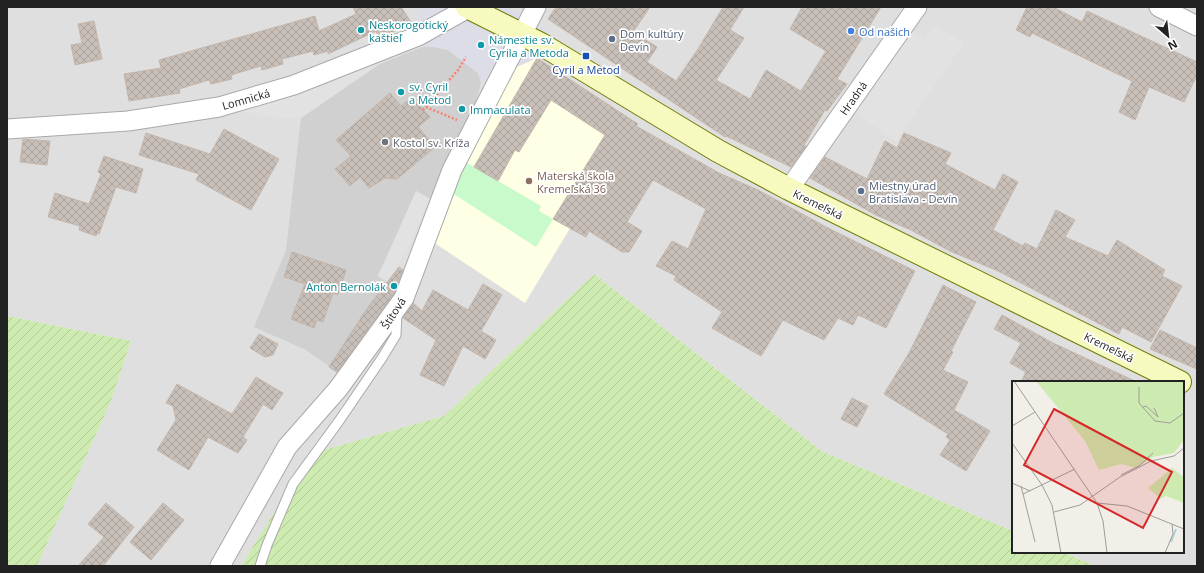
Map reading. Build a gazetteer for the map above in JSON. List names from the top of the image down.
{
  "streets": {
    "street": [
      "Hradná",
      "Lomnická",
      "Kremeľská",
      "Štítová"
    ]
  },
  "crossings": [
    ["Hradná", "Kremeľská"],
    ["Lomnická", "Kremeľská"],
    ["Kremeľská", "Štítová"]
  ],
  "places": {
    "other": [
      "Neskorogotický kaštieľ",
      "Od našich",
      "Dom kultúry Devín",
      "Námestie sv. Cyrila a Metoda",
      "sv. Cyril a Metod",
      "Immaculata",
      "Kostol sv. Kríža",
      "Materská škola Kremeľská 36",
      "Miestny úrad Bratislava - Devín",
      "Anton Bernolák"
    ],
    "transit": ["Cyril a Metod"]
  },
  "north": "bottom right"
}
